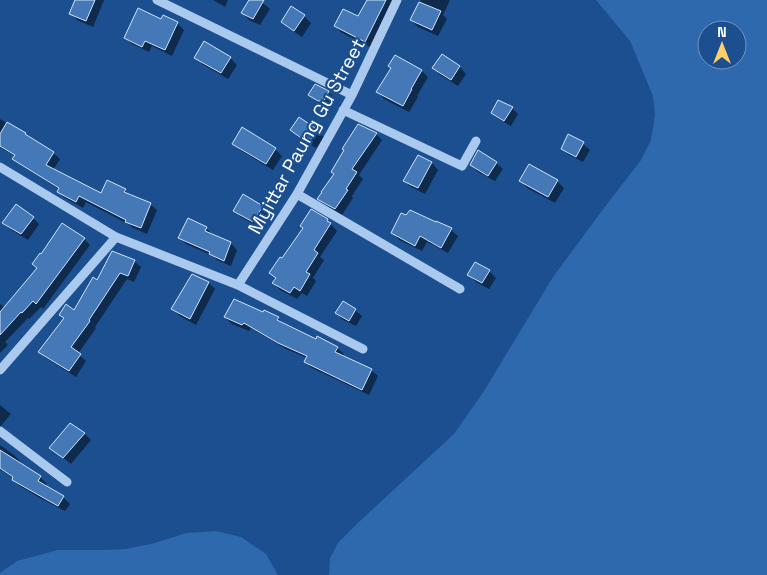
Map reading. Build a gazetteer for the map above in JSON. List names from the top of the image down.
{
  "streets": {
    "street": ["Myittar Paung Gu Street"]
  },
  "north": "top"
}
